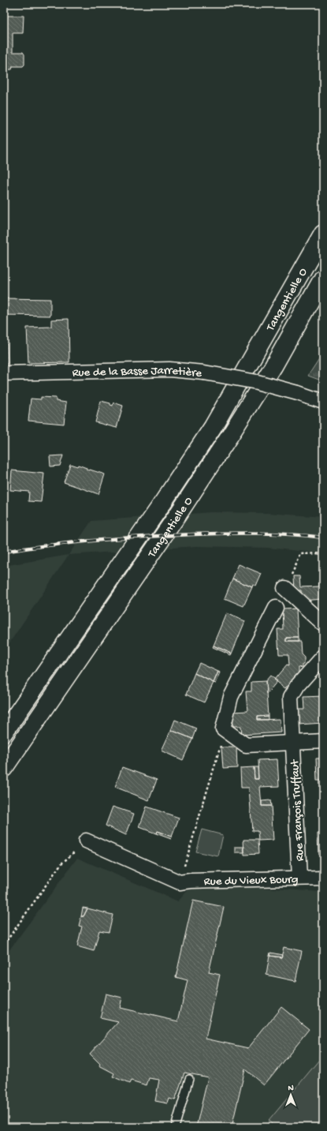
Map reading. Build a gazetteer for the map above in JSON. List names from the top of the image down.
{
  "streets": {
    "main road": ["Tangentielle O"],
    "street": ["Rue de la Basse Jarretière", "Rue François Truffaut", "Rue du Vieux Bourg"]
  },
  "crossings": [
    ["Rue François Truffaut", "Rue du Vieux Bourg"]
  ],
  "north": "top"
}
